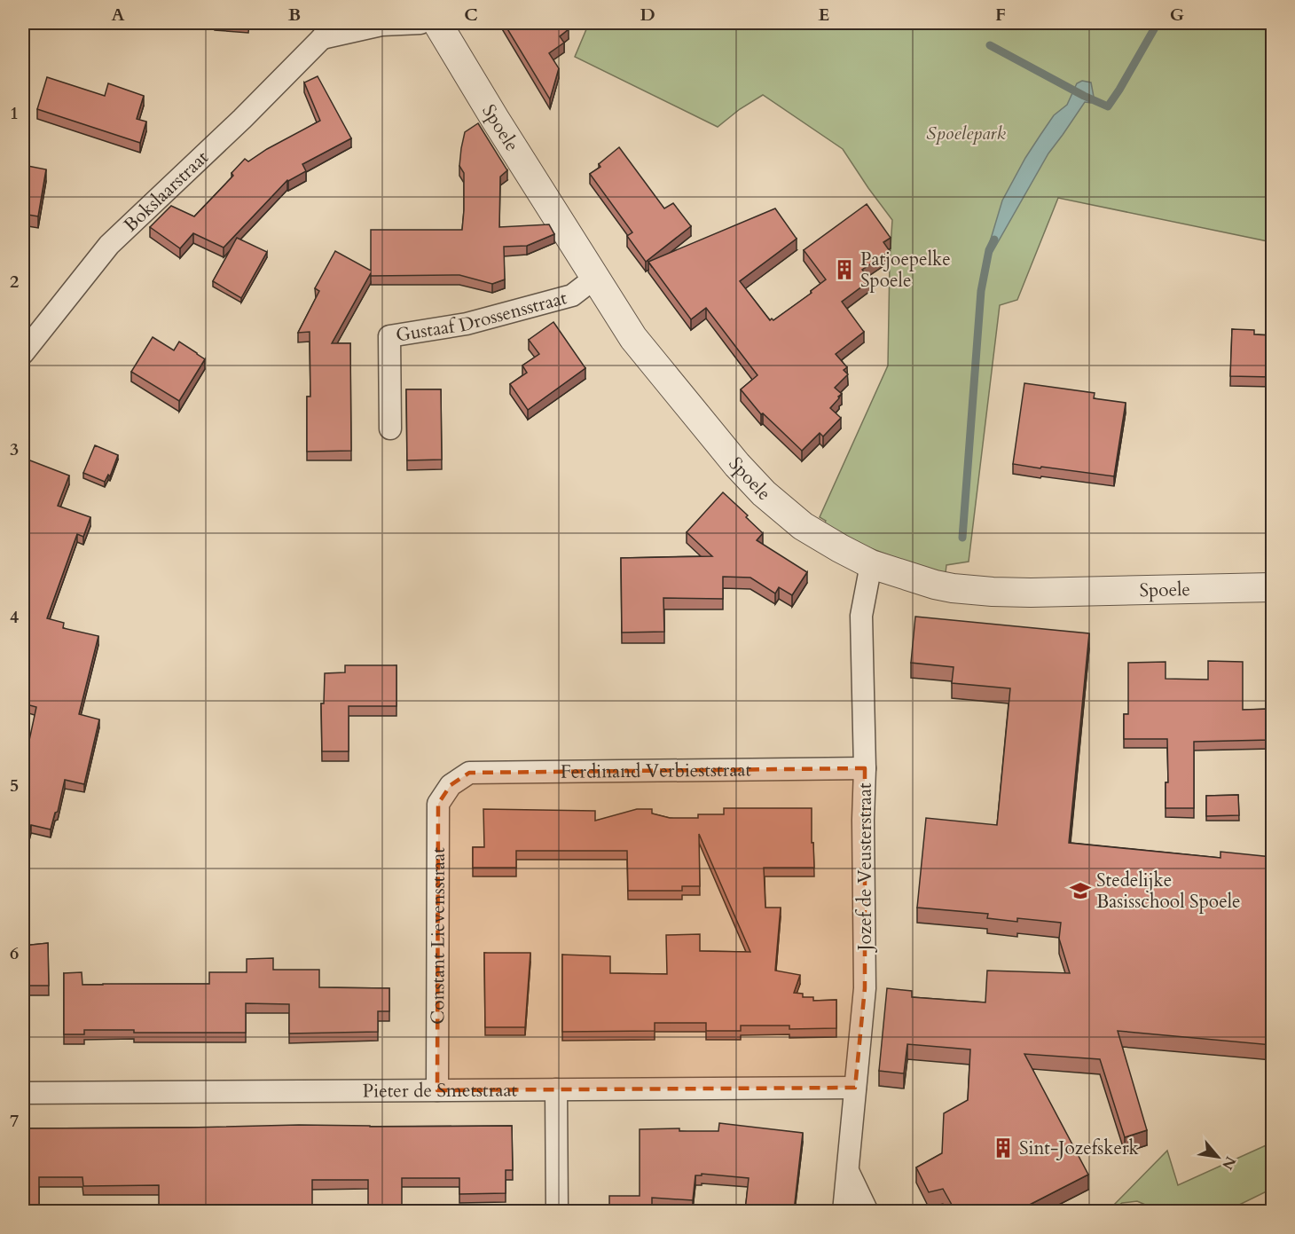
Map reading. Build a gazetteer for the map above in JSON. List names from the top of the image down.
{
  "streets": {
    "street": [
      "Spoele",
      "Bokslaarstraat",
      "Gustaaf Drossensstraat",
      "Ferdinand Verbieststraat",
      "Jozef de Veusterstraat",
      "Constant Lievensstraat",
      "Pieter de Smetstraat"
    ]
  },
  "crossings": [
    ["Spoele", "Gustaaf Drossensstraat"],
    ["Spoele", "Jozef de Veusterstraat"],
    ["Ferdinand Verbieststraat", "Jozef de Veusterstraat"],
    ["Ferdinand Verbieststraat", "Constant Lievensstraat"],
    ["Jozef de Veusterstraat", "Pieter de Smetstraat"],
    ["Constant Lievensstraat", "Pieter de Smetstraat"]
  ],
  "parks": ["Spoelepark"],
  "places": {
    "building": ["Patjoepelke Spoele", "Sint-Jozefskerk"],
    "school or university": ["Stedelijke Basisschool Spoele"]
  },
  "north": "bottom right",
  "grid": {
    "columns": [
      "A",
      "B",
      "C",
      "D",
      "E",
      "F",
      "G"
    ],
    "rows": [
      "1",
      "2",
      "3",
      "4",
      "5",
      "6",
      "7"
    ]
  }
}
